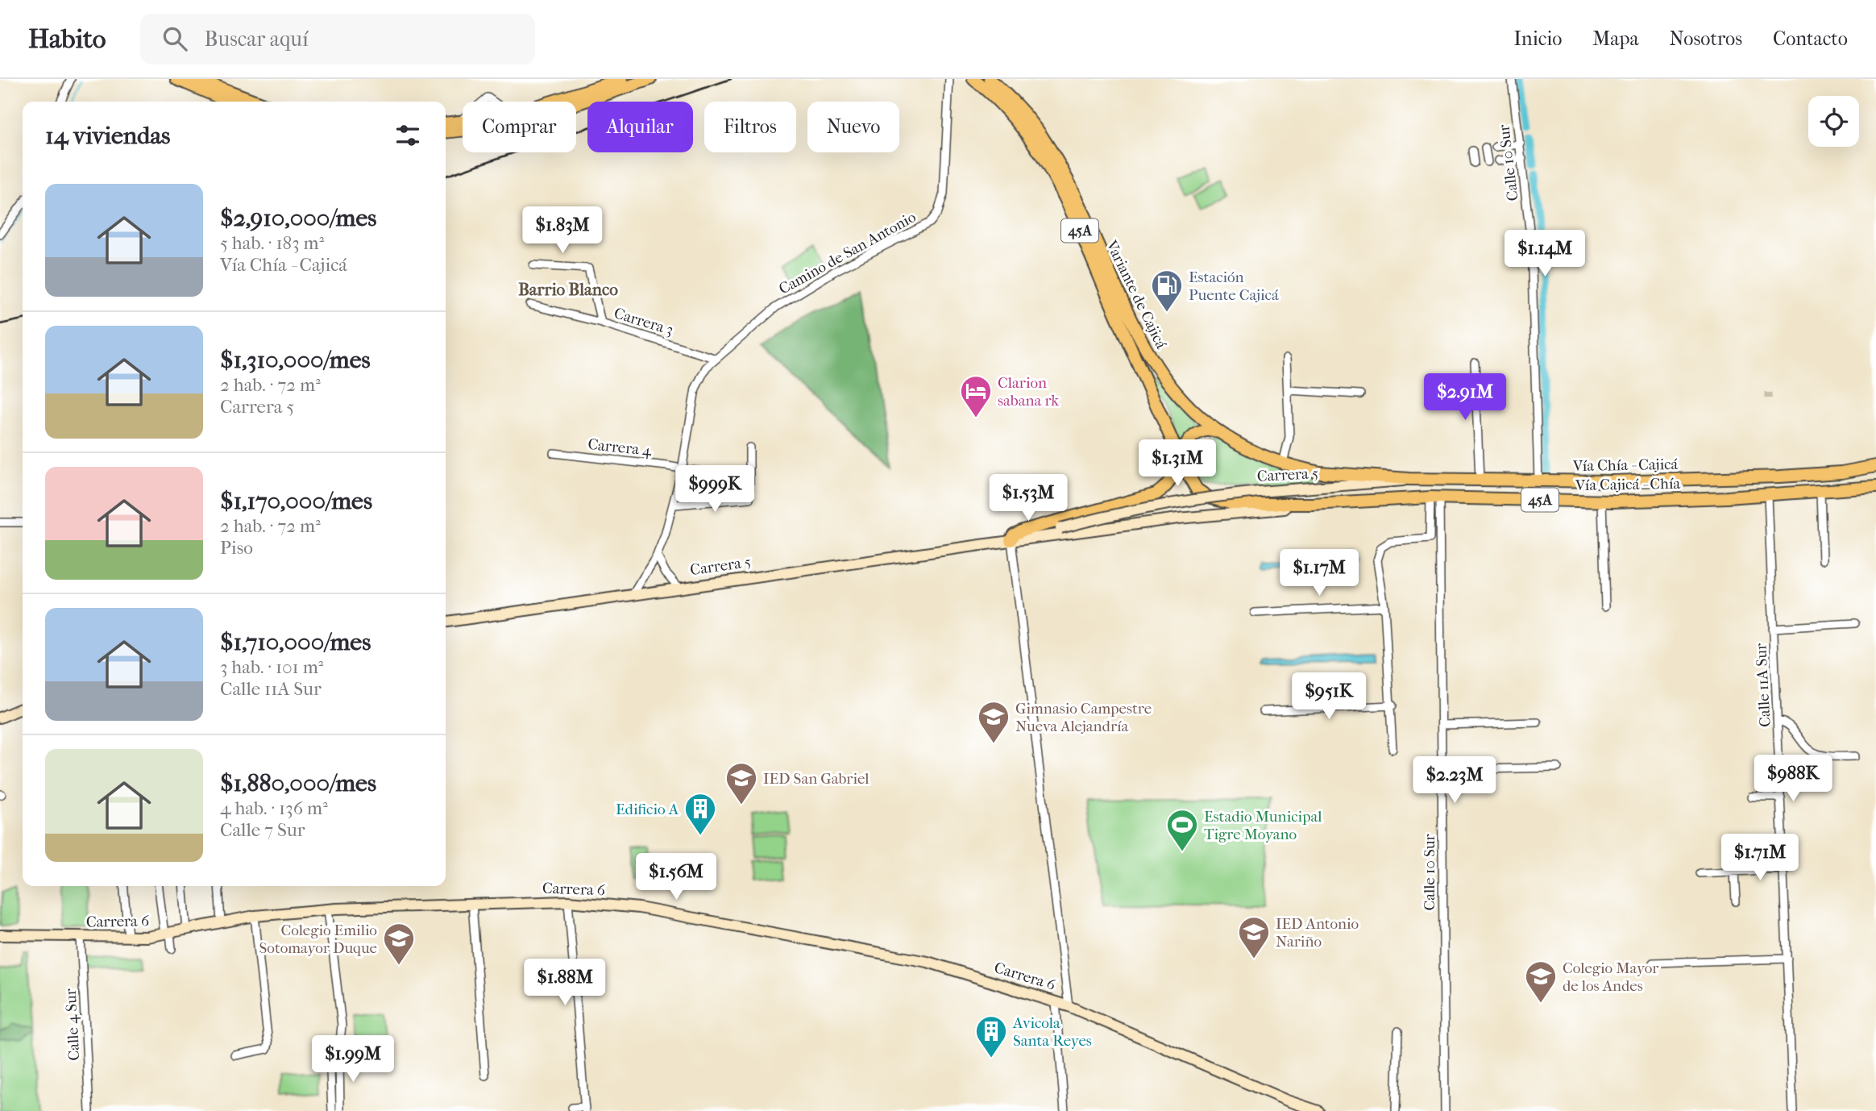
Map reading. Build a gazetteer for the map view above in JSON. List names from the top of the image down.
{
  "streets": {
    "highway": [
      "45A",
      "Variante de Cajicá",
      "Vía Chía - Cajicá",
      "Vía Cajicá - Chía"
    ],
    "main road": ["Carrera 5", "Carrera 6"],
    "street": [
      "Calle 10 Sur",
      "Camino de San Antonio",
      "Carrera 3",
      "Carrera 4",
      "Calle 11A Sur",
      "Calle 4 Sur"
    ]
  },
  "crossings": [
    ["Calle 10 Sur", "Vía Chía - Cajicá"],
    ["Calle 10 Sur", "Vía Cajicá - Chía"],
    ["Camino de San Antonio", "Carrera 3"],
    ["Camino de San Antonio", "Carrera 4"],
    ["Camino de San Antonio", "Carrera 5"],
    ["Variante de Cajicá", "Vía Chía - Cajicá"],
    ["Variante de Cajicá", "Carrera 5"],
    ["Variante de Cajicá", "Vía Cajicá - Chía"],
    ["Vía Chía - Cajicá", "Carrera 5"],
    ["Carrera 5", "Vía Cajicá - Chía"],
    ["Vía Cajicá - Chía", "Calle 11A Sur"],
    ["Carrera 6", "Calle 4 Sur"]
  ],
  "districts": ["Barrio Blanco"],
  "places": {
    "fuel station": ["Estación Puente Cajicá"],
    "hotel": ["Clarion sabana rk"],
    "school or university": [
      "Gimnasio Campestre Nueva Alejandría",
      "IED San Gabriel",
      "IED Antonio Nariño",
      "Colegio Emilio Sotomayor Duque",
      "Colegio Mayor de los Andes"
    ],
    "building": ["Edificio A", "Avicola Santa Reyes"],
    "sports": ["Estadio Municipal Tigre Moyano"]
  },
  "page": {
    "header": "Habito",
    "search": "Buscar aquí",
    "nav": [
      "Inicio",
      "Mapa",
      "Nosotros",
      "Contacto"
    ],
    "chip": [
      "Comprar",
      "Alquilar",
      "Filtros",
      "Nuevo"
    ],
    "heading": "14 viviendas",
    "list": [
      {
        "name": "$2,910,000/mes",
        "note": "5 hab. · 183 m² · Vía Chía - Cajicá"
      },
      {
        "name": "$1,310,000/mes",
        "note": "2 hab. · 72 m² · Carrera 5"
      },
      {
        "name": "$1,170,000/mes",
        "note": "2 hab. · 72 m² · Piso"
      },
      {
        "name": "$1,710,000/mes",
        "note": "3 hab. · 101 m² · Calle 11A Sur"
      },
      {
        "name": "$1,880,000/mes",
        "note": "4 hab. · 136 m² · Calle 7 Sur"
      }
    ],
    "price": [
      "$1.83M",
      "$1.14M",
      "$2.91M",
      "$1.31M",
      "$999K",
      "$1.53M",
      "$1.17M",
      "$951K",
      "$988K",
      "$2.23M",
      "$1.71M",
      "$1.56M",
      "$1.88M",
      "$1.99M"
    ]
  }
}
